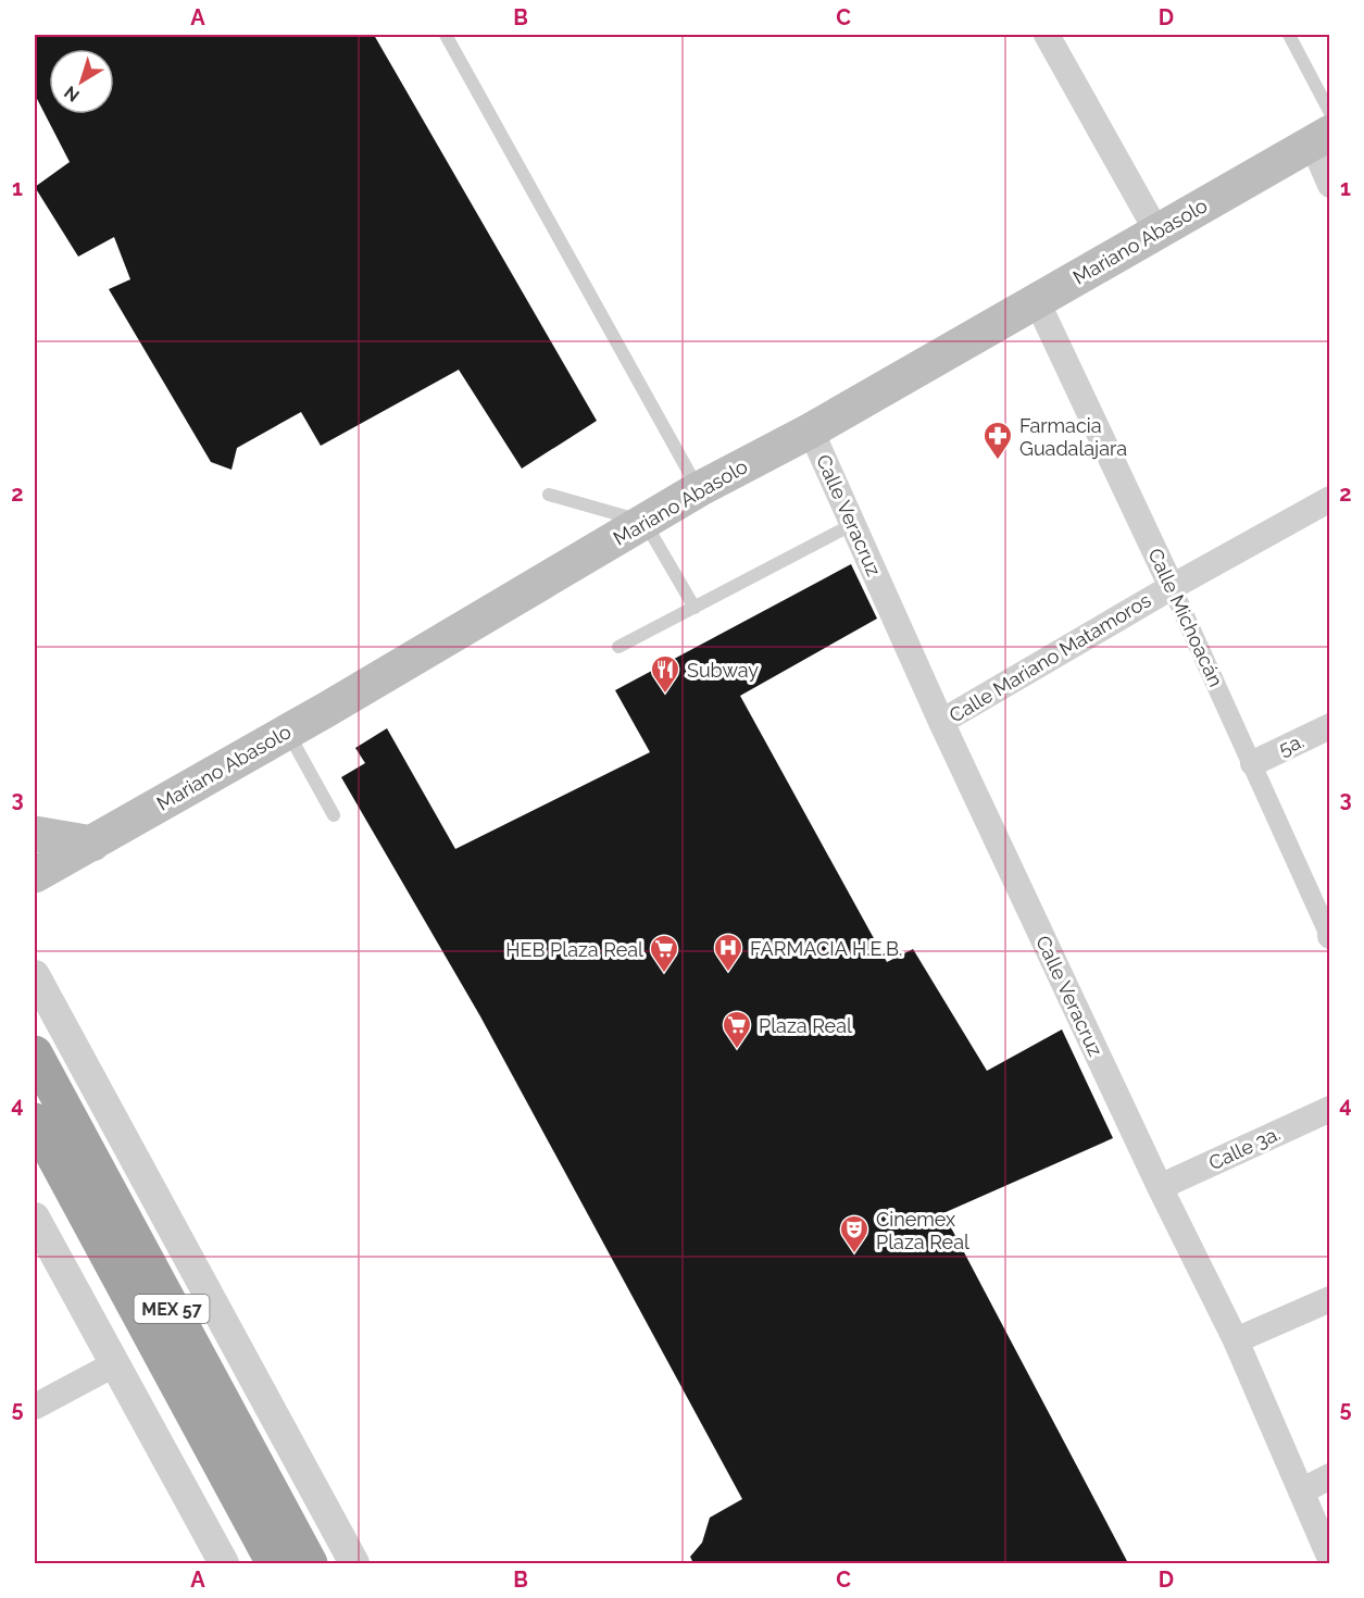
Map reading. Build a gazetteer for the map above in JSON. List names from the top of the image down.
{
  "streets": {
    "highway": ["MEX 57"],
    "main road": ["Mariano Abasolo"],
    "street": [
      "Calle Veracruz",
      "Calle Michoacán",
      "Calle Mariano Matamoros",
      "5a.",
      "Calle 3a."
    ]
  },
  "crossings": [
    ["Mariano Abasolo", "Calle Veracruz"],
    ["Mariano Abasolo", "Calle Michoacán"],
    ["Calle Veracruz", "Calle Mariano Matamoros"],
    ["Calle Veracruz", "Calle 3a."],
    ["Calle Michoacán", "Calle Mariano Matamoros"],
    ["Calle Michoacán", "5a."]
  ],
  "places": {
    "pharmacy": ["Farmacia Guadalajara"],
    "restaurant": ["Subway"],
    "hospital": ["FARMACIA H.E.B."],
    "supermarket": ["HEB Plaza Real", "Plaza Real"],
    "theatre": ["Cinemex Plaza Real"]
  },
  "north": "bottom left",
  "grid": {
    "columns": [
      "A",
      "B",
      "C",
      "D"
    ],
    "rows": [
      "1",
      "2",
      "3",
      "4",
      "5"
    ]
  }
}
